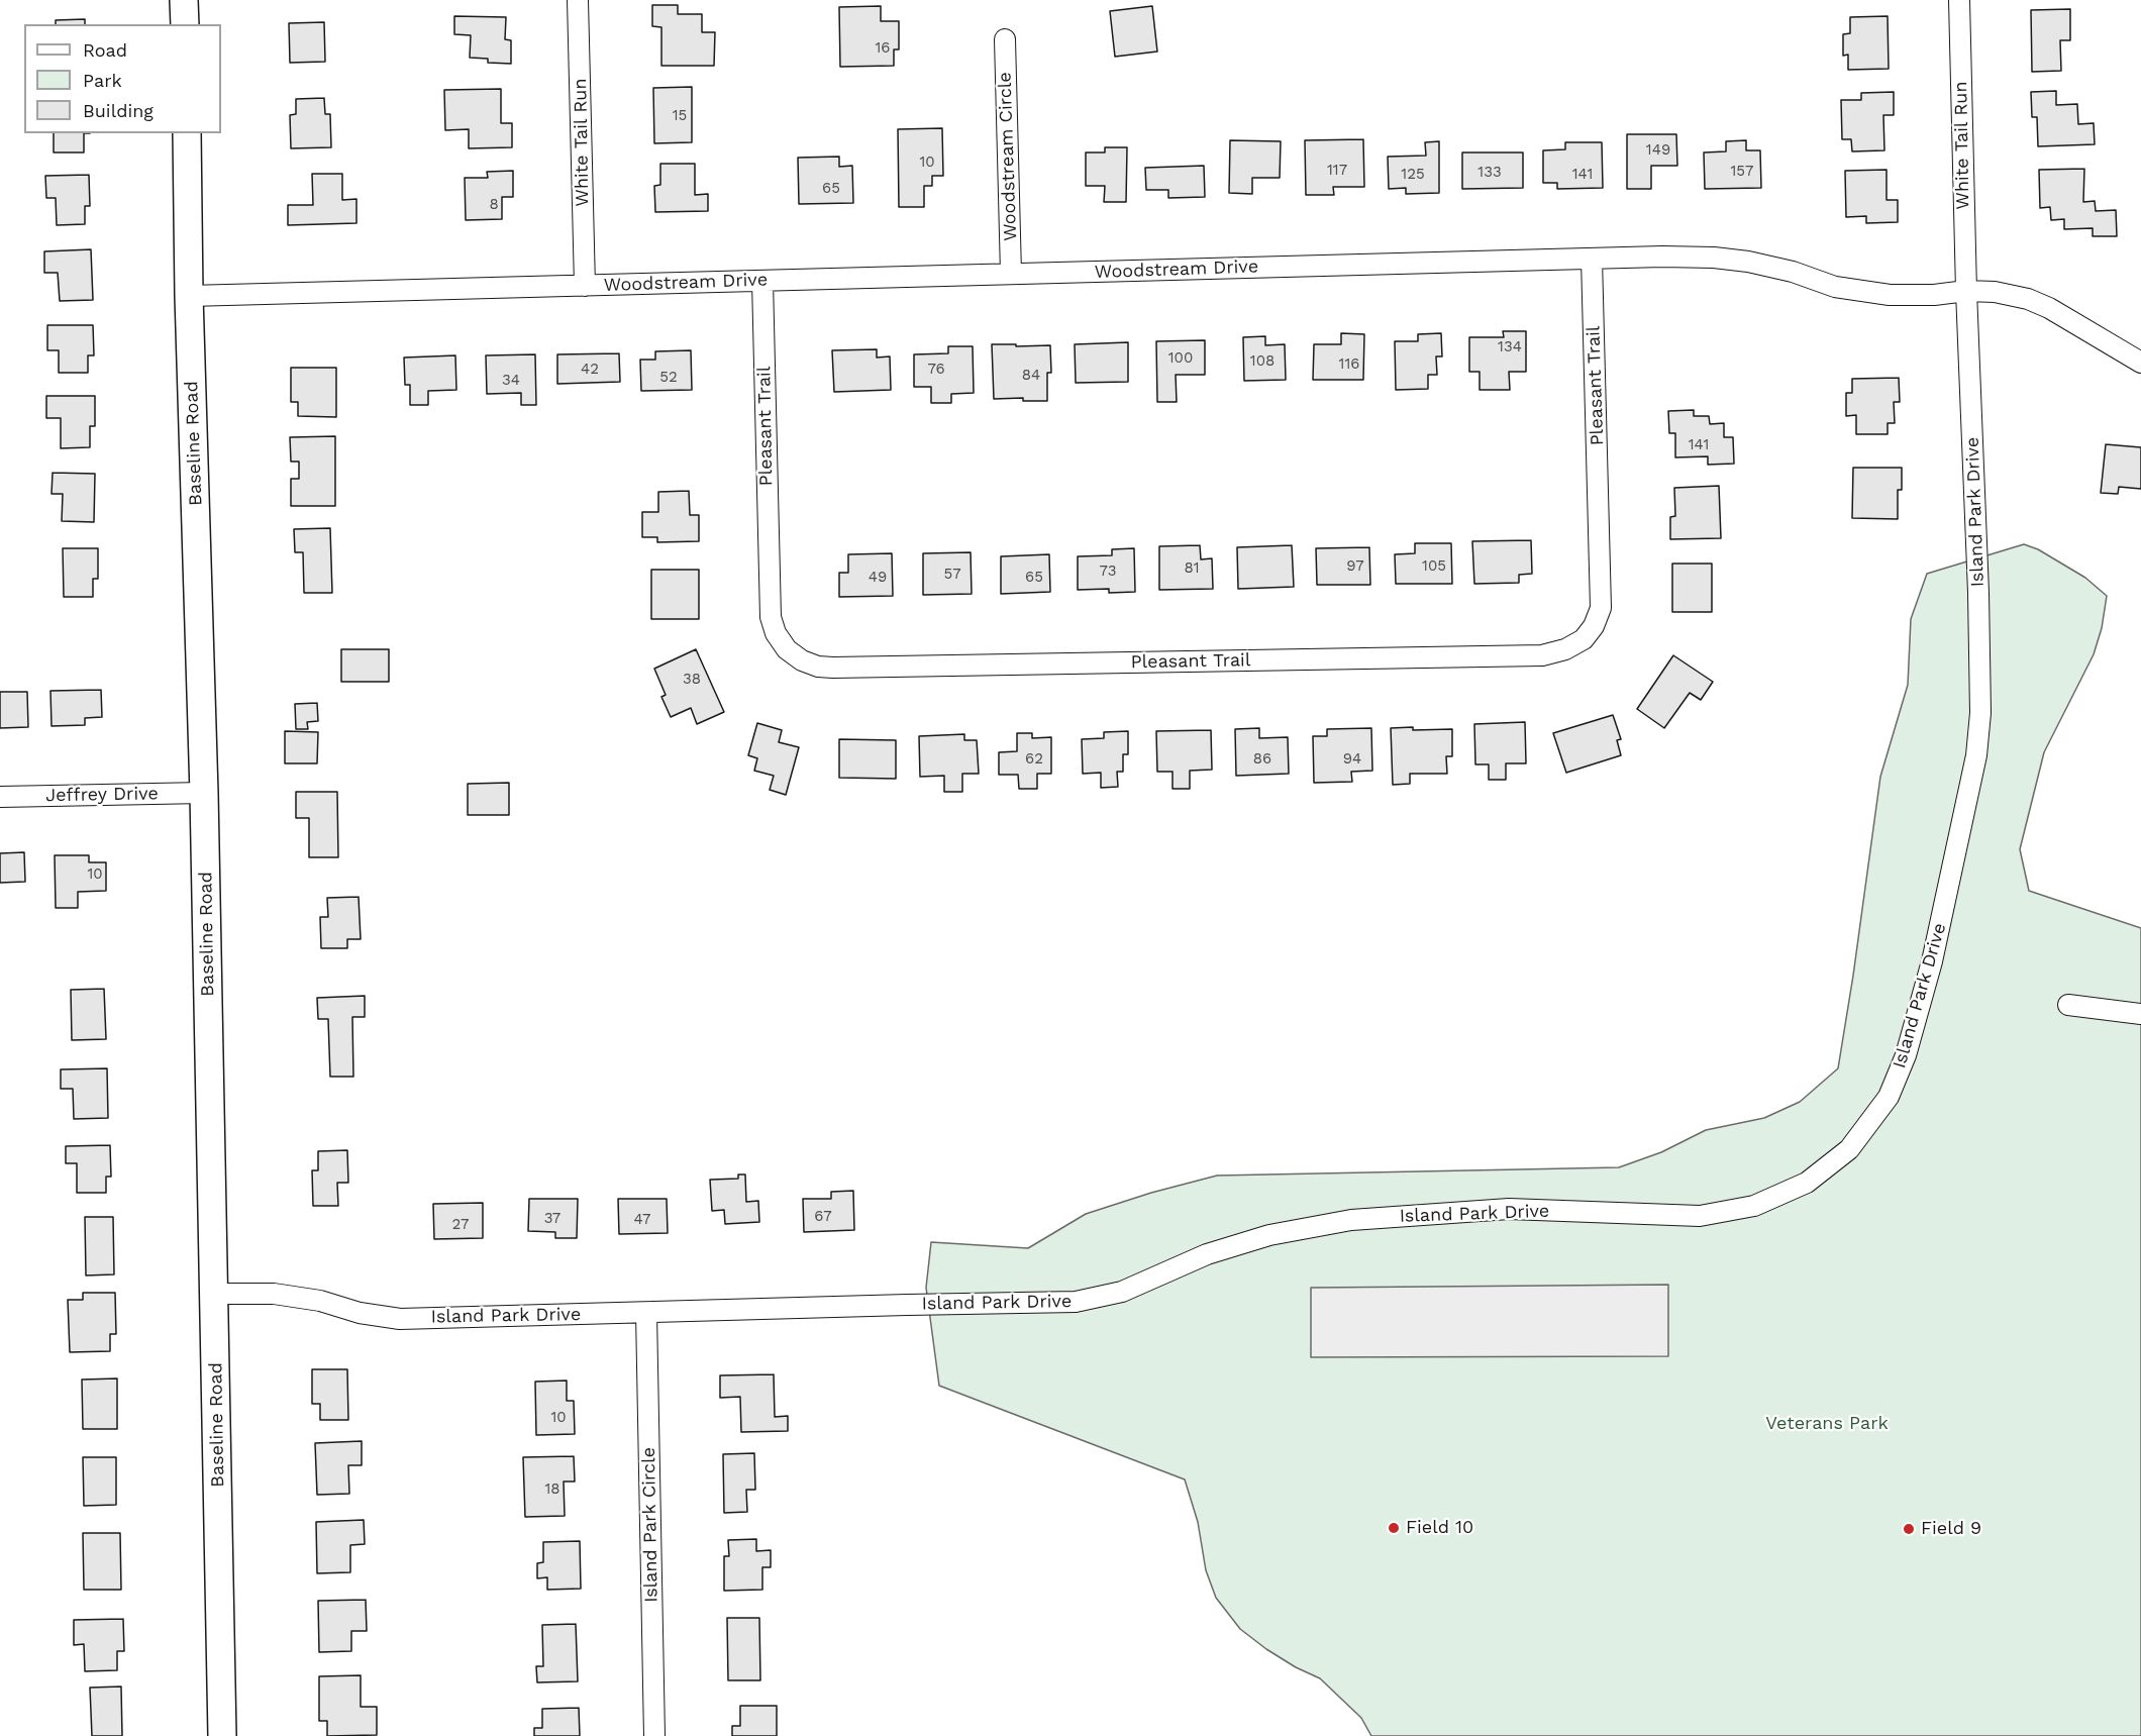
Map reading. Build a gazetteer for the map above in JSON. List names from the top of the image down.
{
  "streets": {
    "street": [
      "White Tail Run",
      "Woodstream Circle",
      "Woodstream Drive",
      "Pleasant Trail",
      "Baseline Road",
      "Island Park Drive",
      "Jeffrey Drive",
      "Island Park Circle"
    ]
  },
  "crossings": [
    ["White Tail Run", "Woodstream Drive"],
    ["White Tail Run", "Island Park Drive"],
    ["Woodstream Circle", "Woodstream Drive"],
    ["Woodstream Drive", "Pleasant Trail"],
    ["Woodstream Drive", "Baseline Road"],
    ["Woodstream Drive", "Island Park Drive"],
    ["Baseline Road", "Island Park Drive"],
    ["Baseline Road", "Jeffrey Drive"],
    ["Island Park Drive", "Island Park Circle"]
  ],
  "parks": ["Veterans Park"],
  "places": ["Field 10", "Field 9"],
  "house_numbers": [
    "16",
    "15",
    "149",
    "10",
    "117",
    "157",
    "133",
    "125",
    "141",
    "65",
    "8",
    "134",
    "100",
    "108",
    "116",
    "42",
    "76",
    "84",
    "52",
    "34",
    "141",
    "97",
    "105",
    "81",
    "73",
    "57",
    "49",
    "65",
    "38",
    "62",
    "86",
    "94",
    "10",
    "67",
    "37",
    "47",
    "27",
    "10",
    "18"
  ],
  "legend": ["Road", "Park", "Building"]
}
